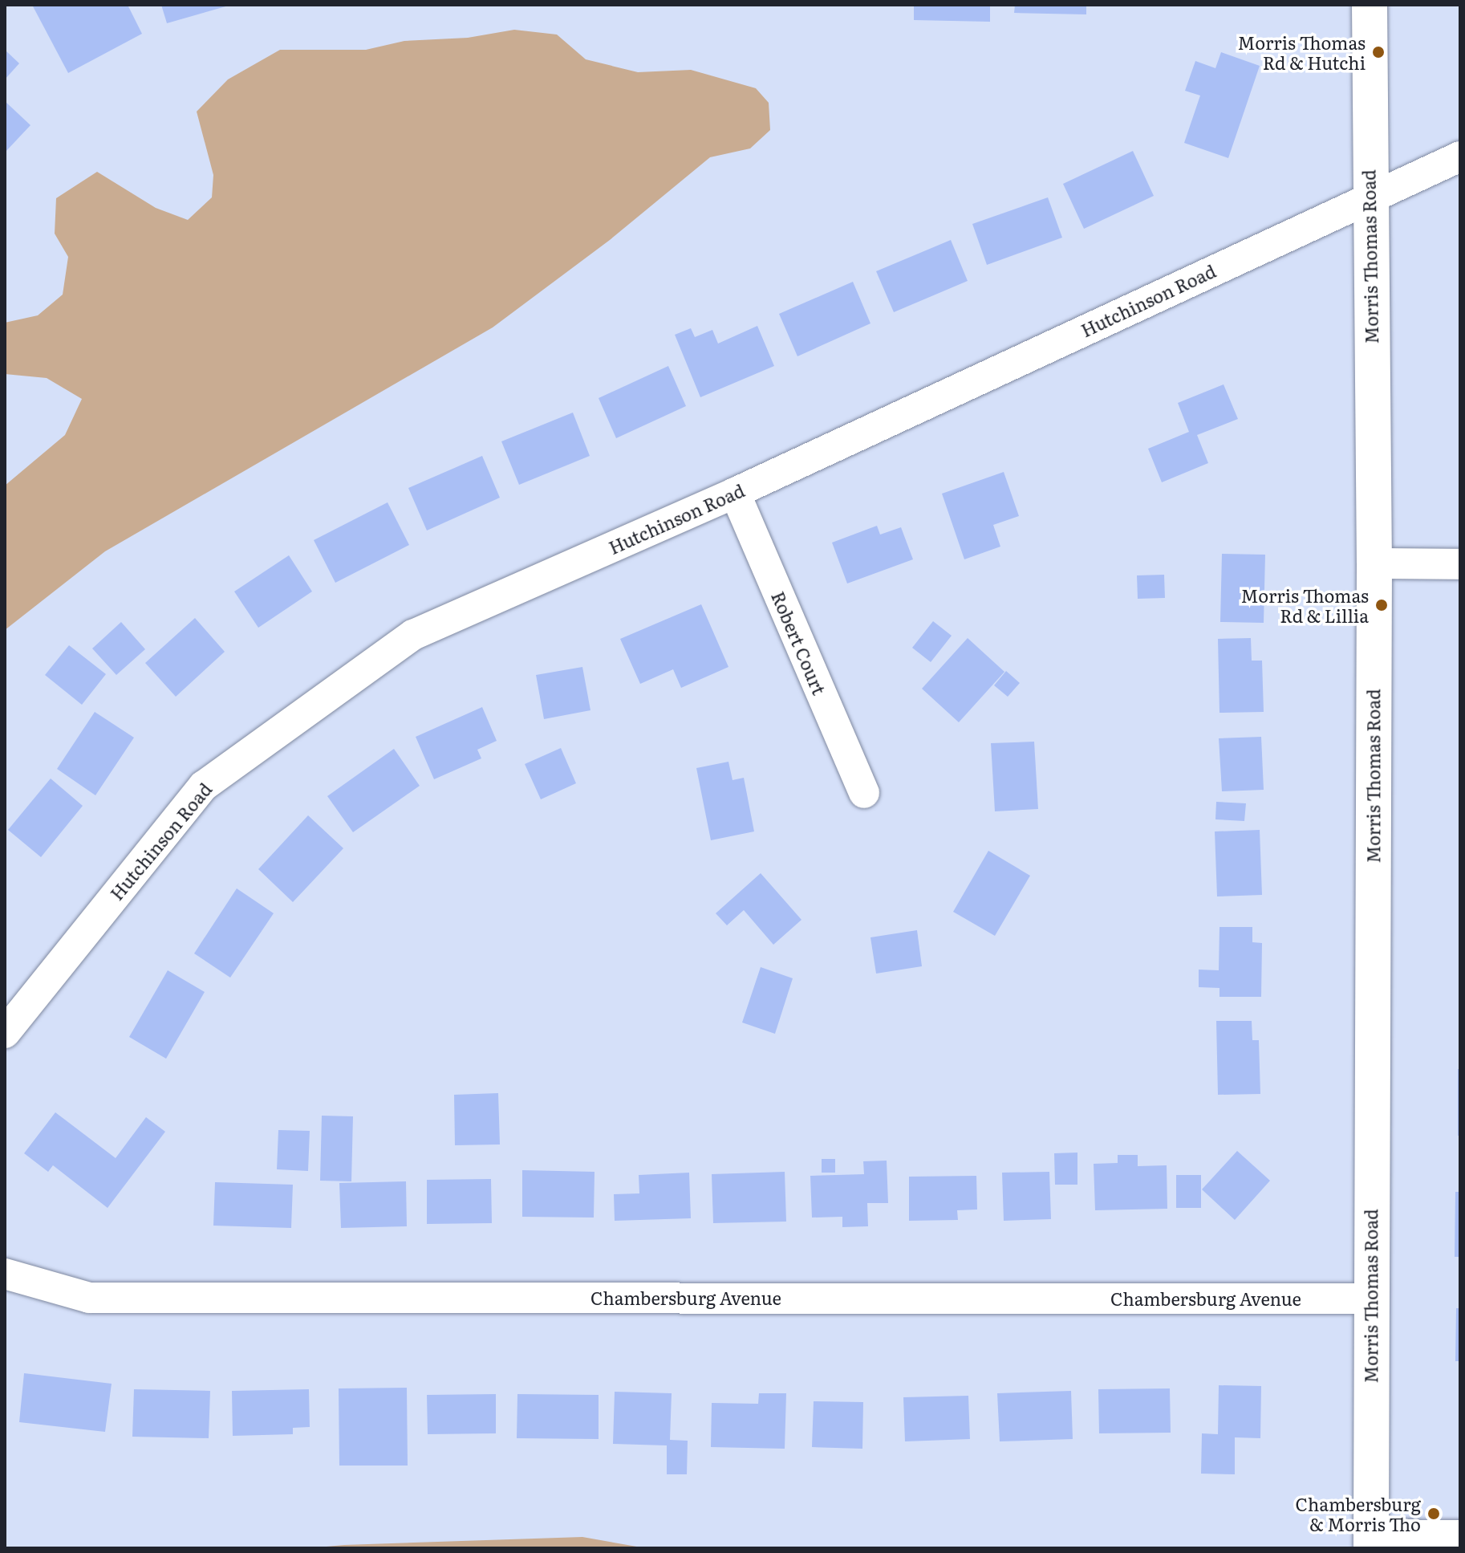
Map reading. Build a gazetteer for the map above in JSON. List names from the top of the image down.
{
  "streets": {
    "main road": ["Morris Thomas Road"],
    "street": ["Hutchinson Road", "Robert Court", "Chambersburg Avenue"]
  },
  "crossings": [
    ["Morris Thomas Road", "Hutchinson Road"],
    ["Morris Thomas Road", "Chambersburg Avenue"],
    ["Hutchinson Road", "Robert Court"]
  ],
  "places": ["Morris Thomas Rd & Hutchi", "Morris Thomas Rd & Lillia", "Chambersburg & Morris Tho"]
}
